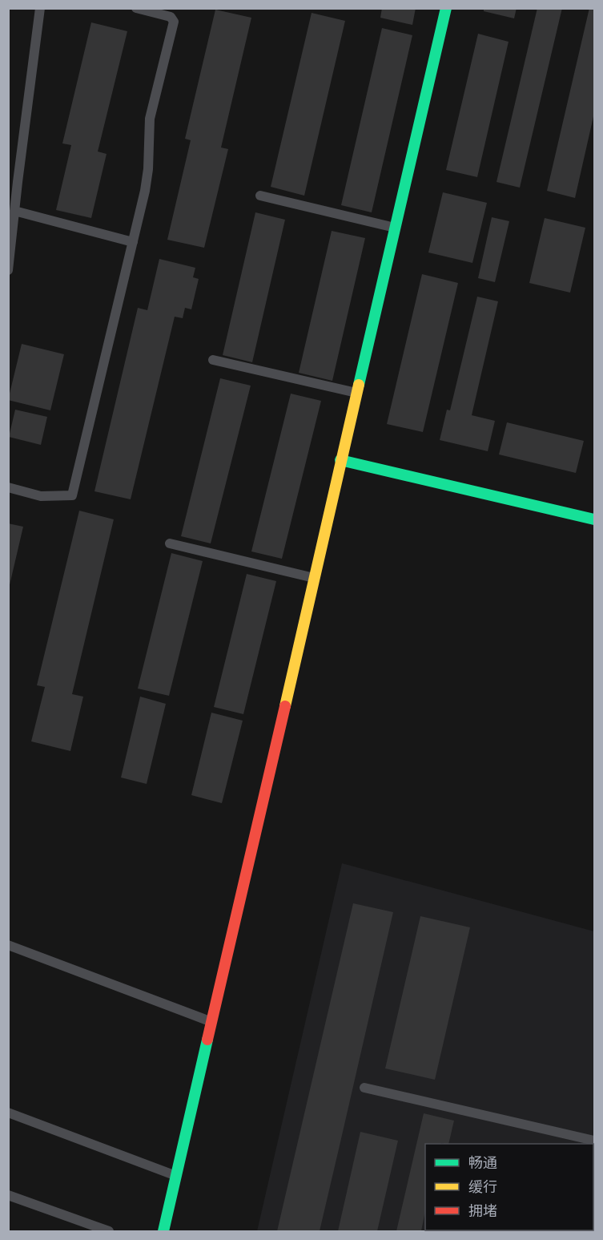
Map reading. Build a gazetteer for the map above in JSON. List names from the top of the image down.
{
  "legend": ["畅通", "缓行", "拥堵"]
}
